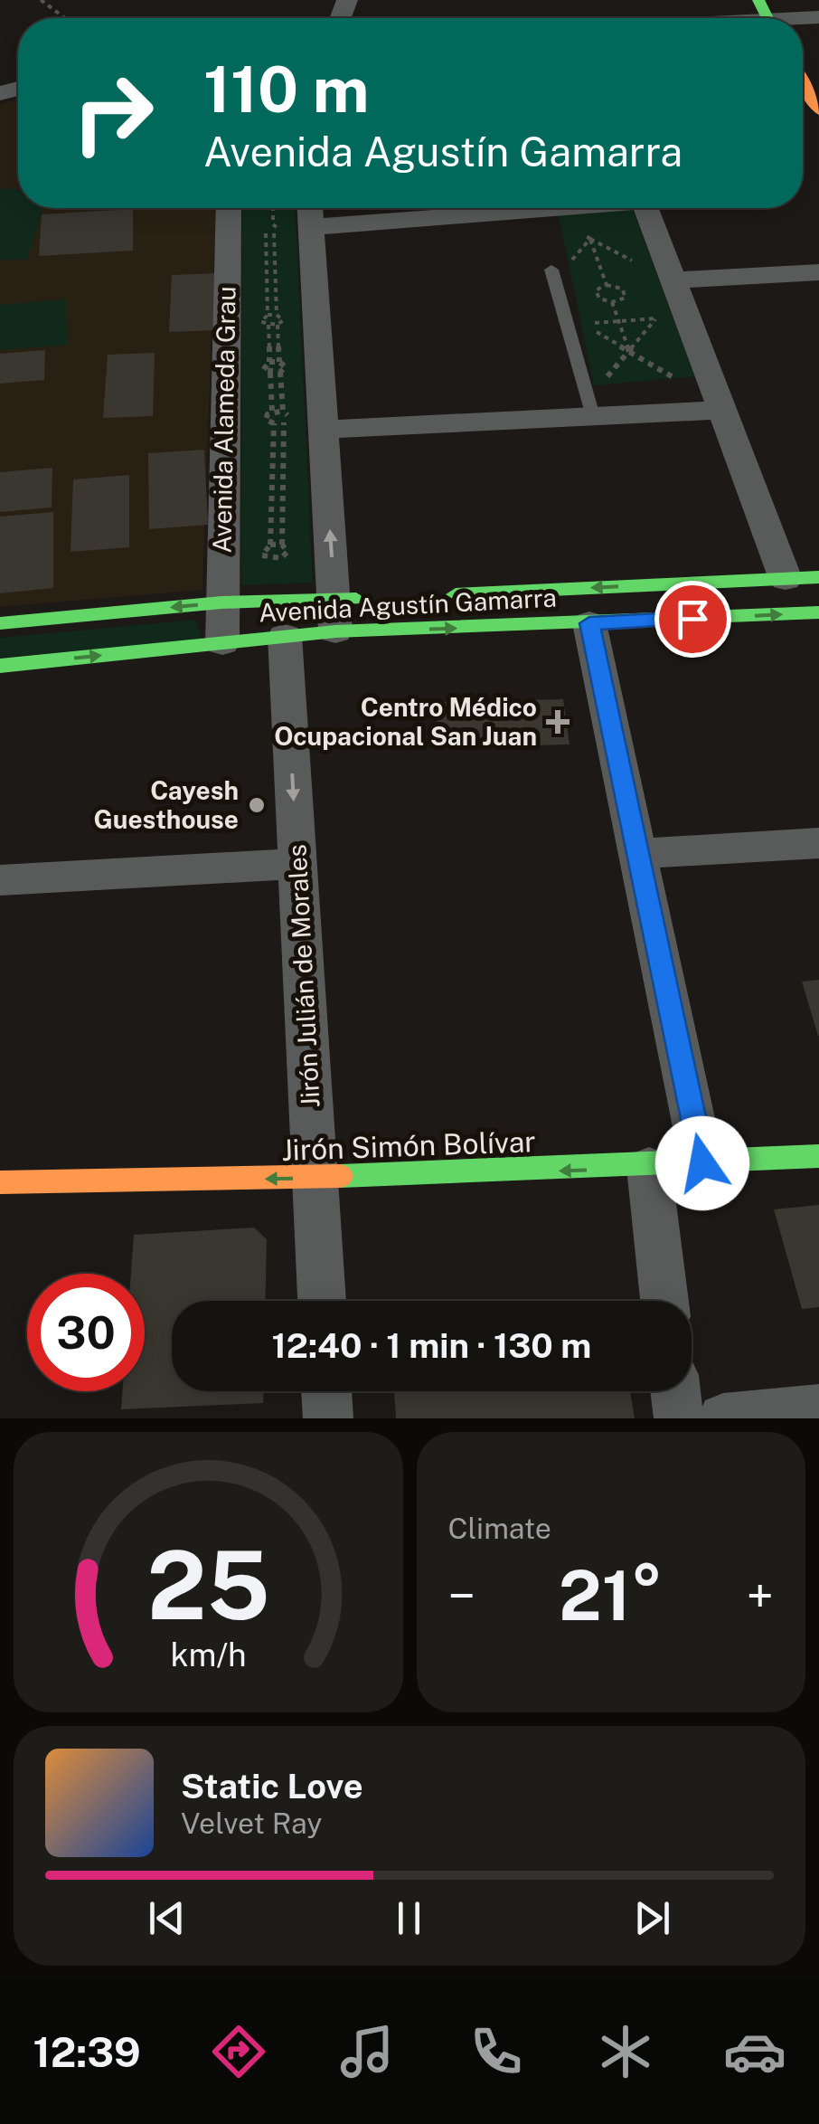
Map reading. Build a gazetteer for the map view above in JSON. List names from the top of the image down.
{
  "streets": {
    "main road": ["Avenida Agustín Gamarra", "Jirón Simón Bolívar"],
    "street": ["Avenida Alameda Grau", "Jirón Julián de Morales"]
  },
  "crossings": [
    ["Avenida Alameda Grau", "Avenida Agustín Gamarra"],
    ["Avenida Agustín Gamarra", "Jirón Julián de Morales"],
    ["Jirón Julián de Morales", "Jirón Simón Bolívar"]
  ],
  "one_way": ["Jirón Simón Bolívar"],
  "places": {
    "health": ["Centro Médico Ocupacional San Juan"],
    "other": ["Cayesh Guesthouse"]
  },
  "page": {
    "turn": ["110 m", "Avenida Agustín Gamarra"],
    "limit": "30",
    "trip": "12:40 · 1 min · 130 m",
    "tile": "Climate",
    "heat": ["−", "21°", "+"],
    "song": ["Static Love", "Velvet Ray"],
    "tabs": "12:39",
    "gauge": ["25", "km/h"]
  }
}
